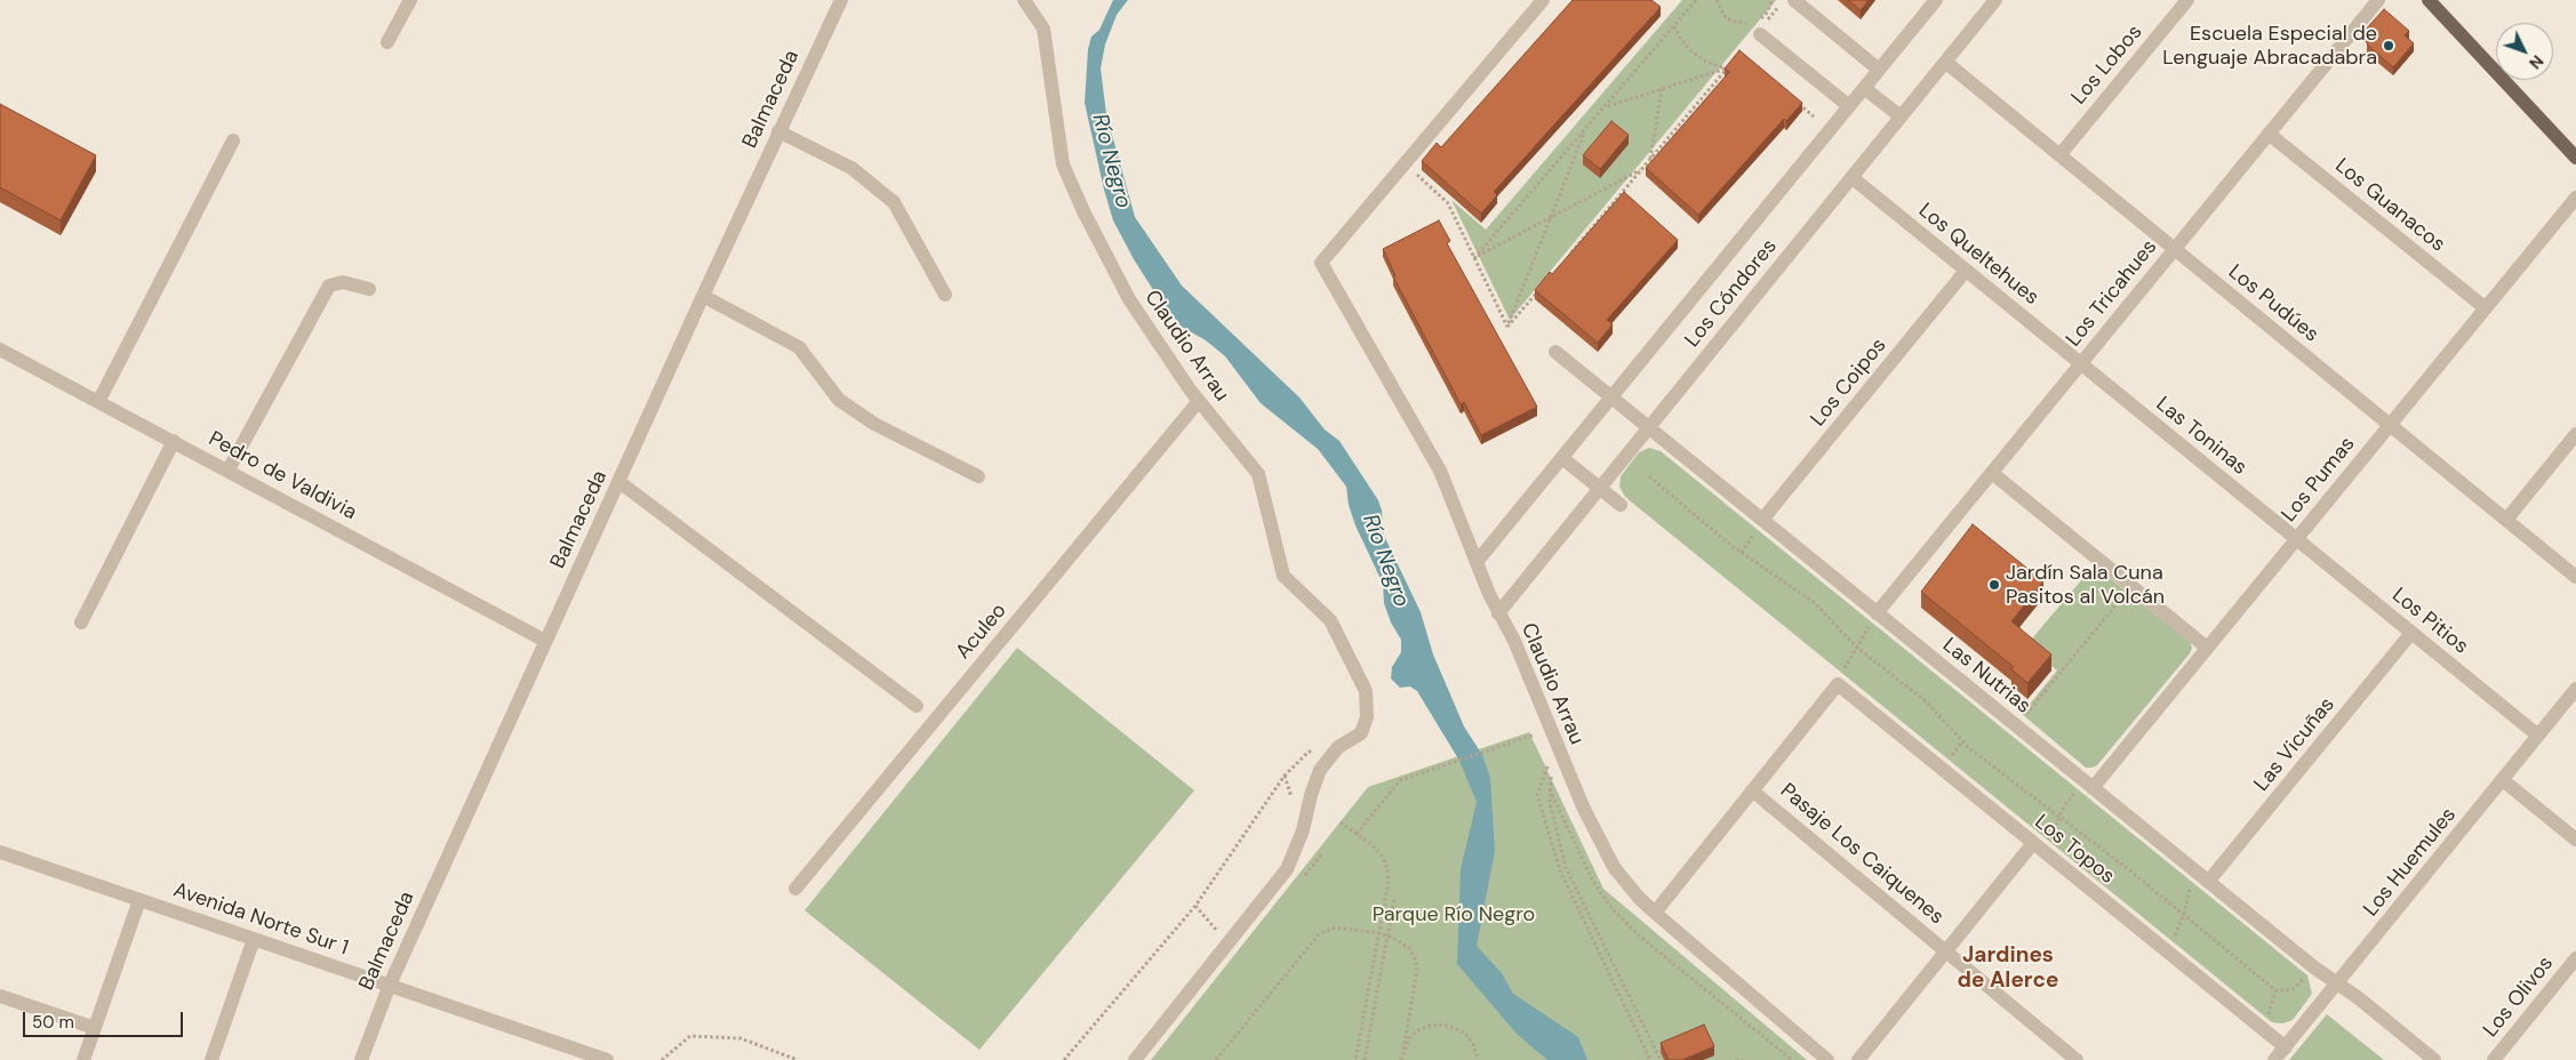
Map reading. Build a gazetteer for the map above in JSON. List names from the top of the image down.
{
  "streets": {
    "street": [
      "Los Lobos",
      "Balmaceda",
      "Los Guanacos",
      "Los Queltehues",
      "Los Cóndores",
      "Los Tricahues",
      "Los Pudúes",
      "Claudio Arrau",
      "Los Coipos",
      "Las Toninas",
      "Pedro de Valdivia",
      "Los Pumas",
      "Los Pitios",
      "Aculeo",
      "Las Nutrias",
      "Las Vicuñas",
      "Los Topos",
      "Pasaje Los Caiquenes",
      "Los Huemules",
      "Avenida Norte Sur 1",
      "Los Olivos"
    ]
  },
  "crossings": [
    ["Los Lobos", "Los Pudúes"],
    ["Balmaceda", "Pedro de Valdivia"],
    ["Balmaceda", "Avenida Norte Sur 1"],
    ["Los Guanacos", "Los Tricahues"],
    ["Los Guanacos", "Los Pumas"],
    ["Los Queltehues", "Los Cóndores"],
    ["Los Queltehues", "Los Tricahues"],
    ["Los Queltehues", "Los Coipos"],
    ["Los Queltehues", "Las Toninas"],
    ["Los Cóndores", "Los Pudúes"],
    ["Los Cóndores", "Claudio Arrau"],
    ["Los Cóndores", "Las Nutrias"],
    ["Los Tricahues", "Los Pudúes"],
    ["Los Tricahues", "Las Toninas"],
    ["Los Tricahues", "Las Nutrias"],
    ["Los Pudúes", "Los Pumas"],
    ["Claudio Arrau", "Aculeo"],
    ["Los Coipos", "Las Nutrias"],
    ["Las Toninas", "Los Pumas"],
    ["Las Toninas", "Los Pitios"],
    ["Los Pumas", "Los Pitios"],
    ["Los Pumas", "Las Nutrias"],
    ["Los Pitios", "Las Vicuñas"],
    ["Los Pitios", "Los Huemules"],
    ["Las Nutrias", "Las Vicuñas"],
    ["Las Nutrias", "Los Huemules"],
    ["Los Topos", "Los Huemules"]
  ],
  "districts": ["Jardines de Alerce"],
  "water": ["Río Negro"],
  "parks": ["Parque Río Negro"],
  "places": ["Escuela Especial de Lenguaje Abracadabra", "Jardín Sala Cuna Pasitos al Volcán"],
  "scale_bar": "50 m",
  "north": "bottom right"
}
